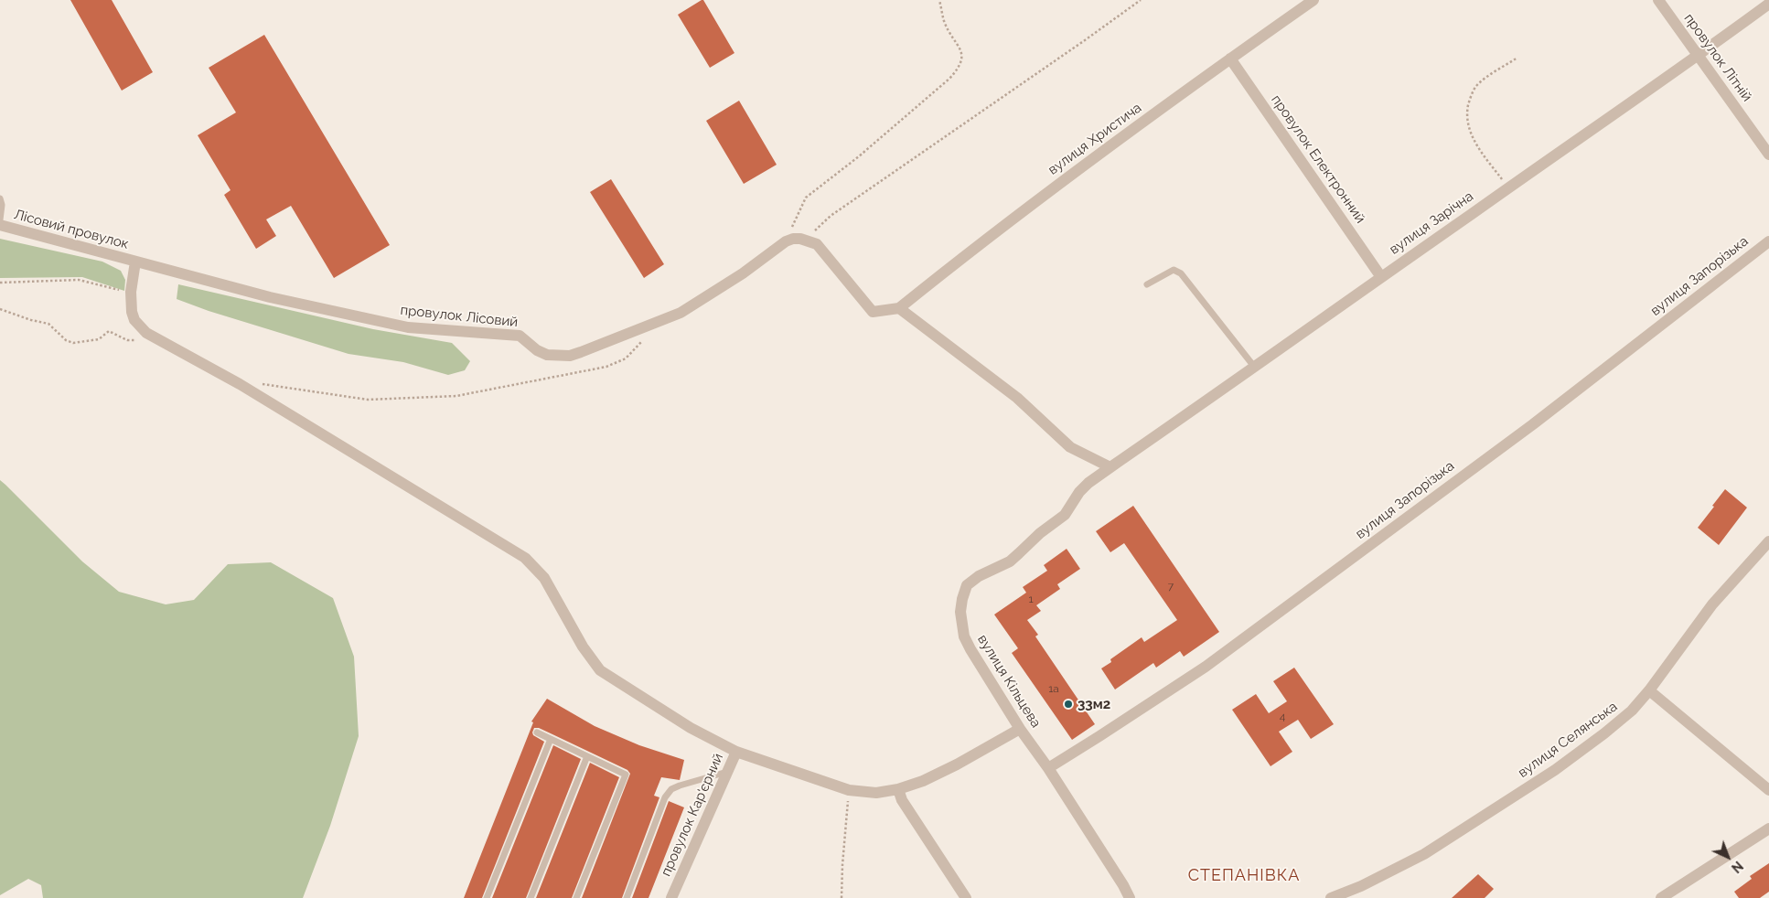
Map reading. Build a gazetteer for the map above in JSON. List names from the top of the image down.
{
  "streets": {
    "street": [
      "провулок Літній",
      "вулиця Христича",
      "провулок Електронний",
      "вулиця Зарічна",
      "Лісовий провулок",
      "вулиця Запорізька",
      "провулок Лісовий",
      "вулиця Кільцева",
      "вулиця Селянська",
      "провулок Кар'єрний"
    ]
  },
  "crossings": [
    ["провулок Літній", "вулиця Зарічна"],
    ["вулиця Христича", "провулок Електронний"],
    ["провулок Електронний", "вулиця Зарічна"],
    ["вулиця Зарічна", "вулиця Кільцева"],
    ["Лісовий провулок", "провулок Лісовий"],
    ["вулиця Запорізька", "вулиця Кільцева"],
    ["вулиця Кільцева", "провулок Кар'єрний"]
  ],
  "districts": ["СТЕПАНІВКА"],
  "places": ["33м2"],
  "house_numbers": [
    "7",
    "1",
    "1а",
    "4"
  ],
  "north": "bottom right"
}
